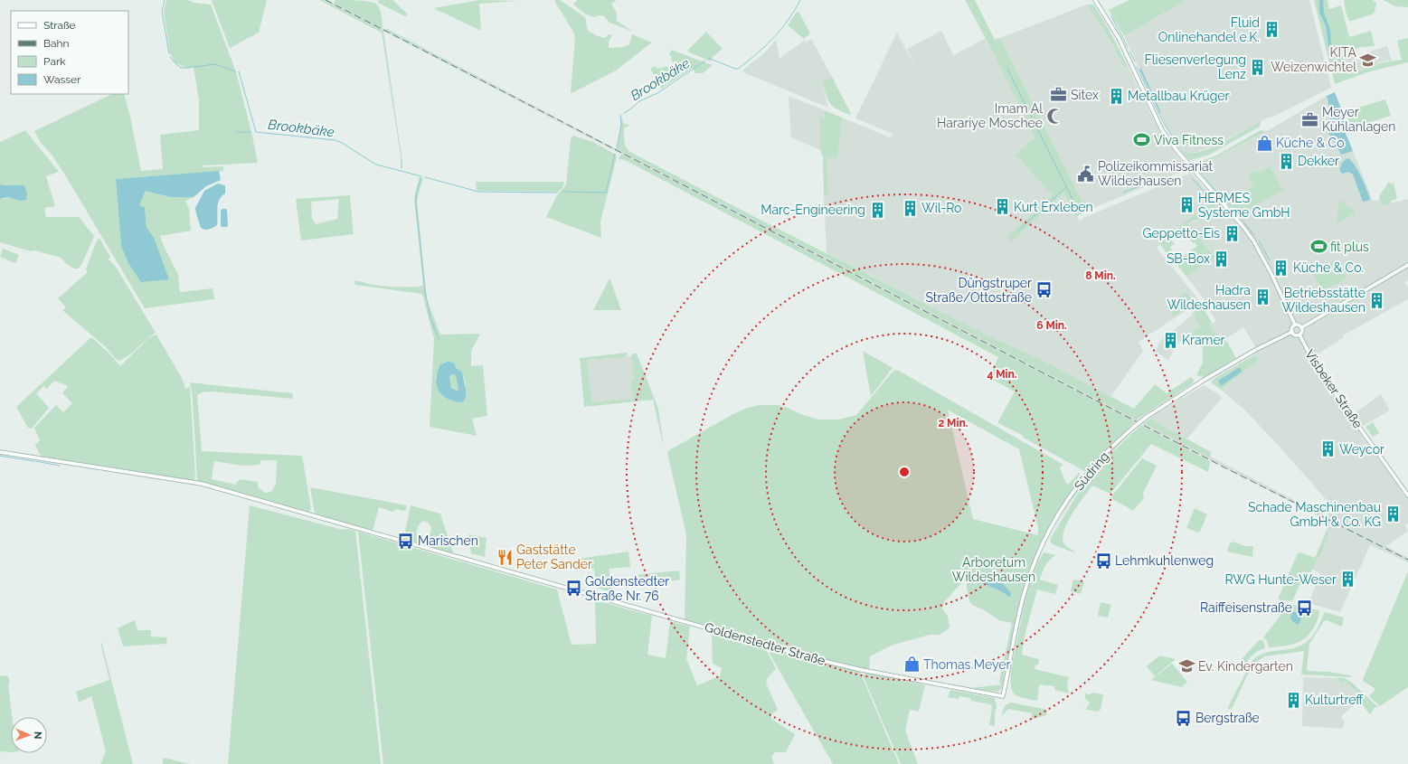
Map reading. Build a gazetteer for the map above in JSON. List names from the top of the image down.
{
  "streets": {
    "main road": ["Visbeker Straße", "Südring", "Goldenstedter Straße"]
  },
  "crossings": [
    ["Visbeker Straße", "Südring"],
    ["Südring", "Goldenstedter Straße"]
  ],
  "water": ["Brookbäke"],
  "parks": ["Arboretum Wildeshausen"],
  "places": {
    "building": [
      "Fluid Onlinehandel e.K.",
      "Fliesenverlegung Lenz",
      "Metallbau Krüger",
      "Dekker",
      "HERMES Systeme GmbH",
      "Kurt Erxleben",
      "Wil-Ro",
      "Marc-Engineering",
      "Geppetto-Eis",
      "SB-Box",
      "Küche & Co.",
      "Hadra Wildeshausen",
      "Betriebsstätte Wildeshausen",
      "Kramer",
      "Weycor",
      "Schade Maschinenbau GmbH & Co. KG",
      "RWG Hunte-Weser",
      "Kulturtreff"
    ],
    "school or university": ["KITA Weizenwichtel", "Ev. Kindergarten"],
    "office": ["Sitex", "Meyer Kühlanlagen"],
    "mosque": ["Imam Al Harariye Moschee"],
    "sports": ["Viva Fitness", "fit plus"],
    "shop": ["Küche & Co", "Thomas Meyer"],
    "public building": ["Polizeikommissariat Wildeshausen"],
    "bus stop": [
      "Düngstruper Straße/Ottostraße",
      "Marischen",
      "Lehmkuhlenweg",
      "Goldenstedter Straße Nr. 76",
      "Raiffeisenstraße",
      "Bergstraße"
    ],
    "restaurant": ["Gaststätte Peter Sander"]
  },
  "legend": [
    "Straße",
    "Bahn",
    "Park",
    "Wasser"
  ],
  "north": "right",
  "rings": [
    "8 Min.",
    "6 Min.",
    "4 Min.",
    "2 Min."
  ]
}
